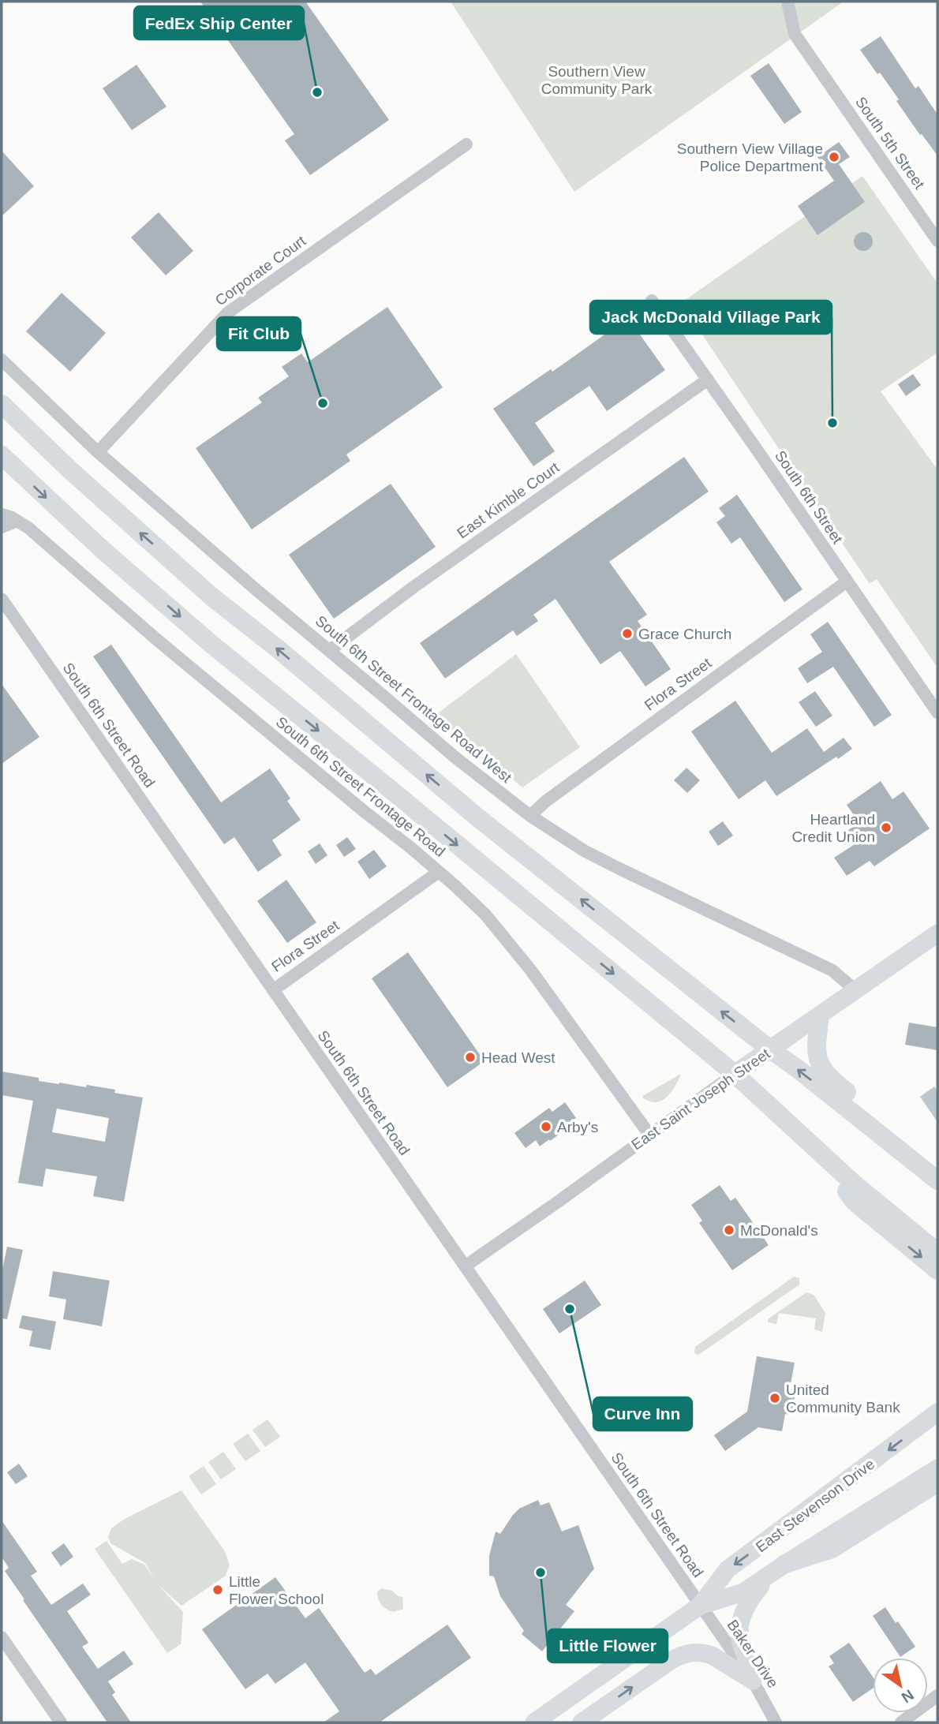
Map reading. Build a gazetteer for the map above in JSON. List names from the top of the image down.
{
  "streets": {
    "main road": ["East Saint Joseph Street", "East Stevenson Drive"],
    "street": [
      "South 5th Street",
      "Corporate Court",
      "South 6th Street",
      "East Kimble Court",
      "Flora Street",
      "South 6th Street Frontage Road West",
      "South 6th Street Road",
      "South 6th Street Frontage Road",
      "Baker Drive"
    ]
  },
  "crossings": [
    ["Corporate Court", "South 6th Street Frontage Road West"],
    ["South 6th Street", "East Kimble Court"],
    ["South 6th Street", "Flora Street"],
    ["East Kimble Court", "South 6th Street Frontage Road West"],
    ["Flora Street", "South 6th Street Frontage Road West"],
    ["Flora Street", "South 6th Street Road"],
    ["Flora Street", "South 6th Street Frontage Road"],
    ["South 6th Street Frontage Road West", "East Saint Joseph Street"],
    ["South 6th Street Road", "East Saint Joseph Street"],
    ["South 6th Street Road", "East Stevenson Drive"],
    ["South 6th Street Road", "Baker Drive"],
    ["South 6th Street Frontage Road", "East Saint Joseph Street"],
    ["East Stevenson Drive", "Baker Drive"]
  ],
  "parks": ["Southern View Community Park"],
  "places": [
    "FedEx Ship Center",
    "Southern View Village Police Department",
    "Fit Club",
    "Jack McDonald Village Park",
    "Grace Church",
    "Heartland Credit Union",
    "Head West",
    "Arby's",
    "McDonald's",
    "Curve Inn",
    "United Community Bank",
    "Little Flower",
    "Little Flower School"
  ],
  "north": "bottom right"
}
